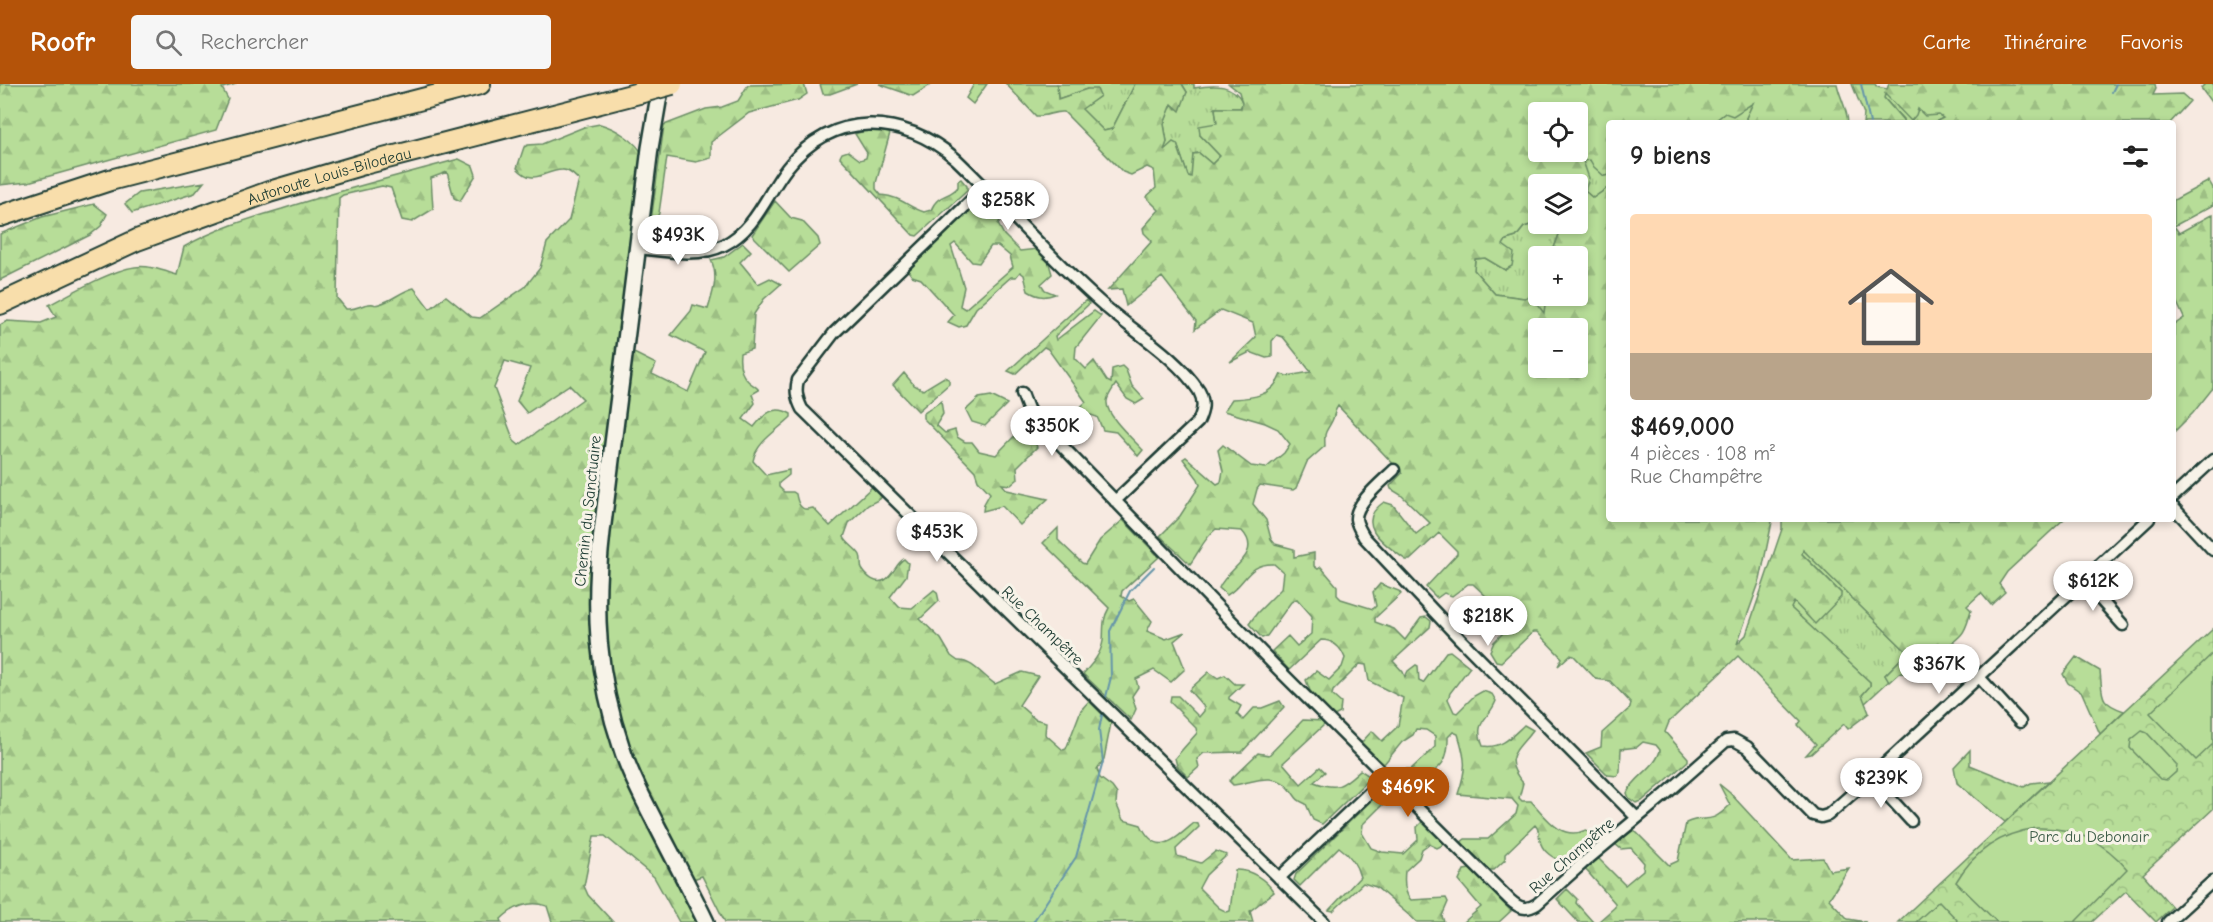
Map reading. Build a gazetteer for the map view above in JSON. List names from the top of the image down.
{
  "streets": {
    "highway": ["Autoroute Louis-Bilodeau"],
    "street": ["Chemin du Sanctuaire", "Rue Champêtre"]
  },
  "parks": ["Parc du Debonair"],
  "page": {
    "header": "Roofr",
    "search": "Rechercher",
    "nav": ["Carte", "Itinéraire", "Favoris"],
    "map_buttons": ["+", "−"],
    "heading": "9 biens",
    "price": [
      "$258K",
      "$493K",
      "$350K",
      "$453K",
      "$612K",
      "$218K",
      "$367K",
      "$239K",
      "$469K"
    ],
    "list": [
      {
        "name": "$469,000",
        "note": "4 pièces · 108 m² · Rue Champêtre"
      }
    ]
  }
}
